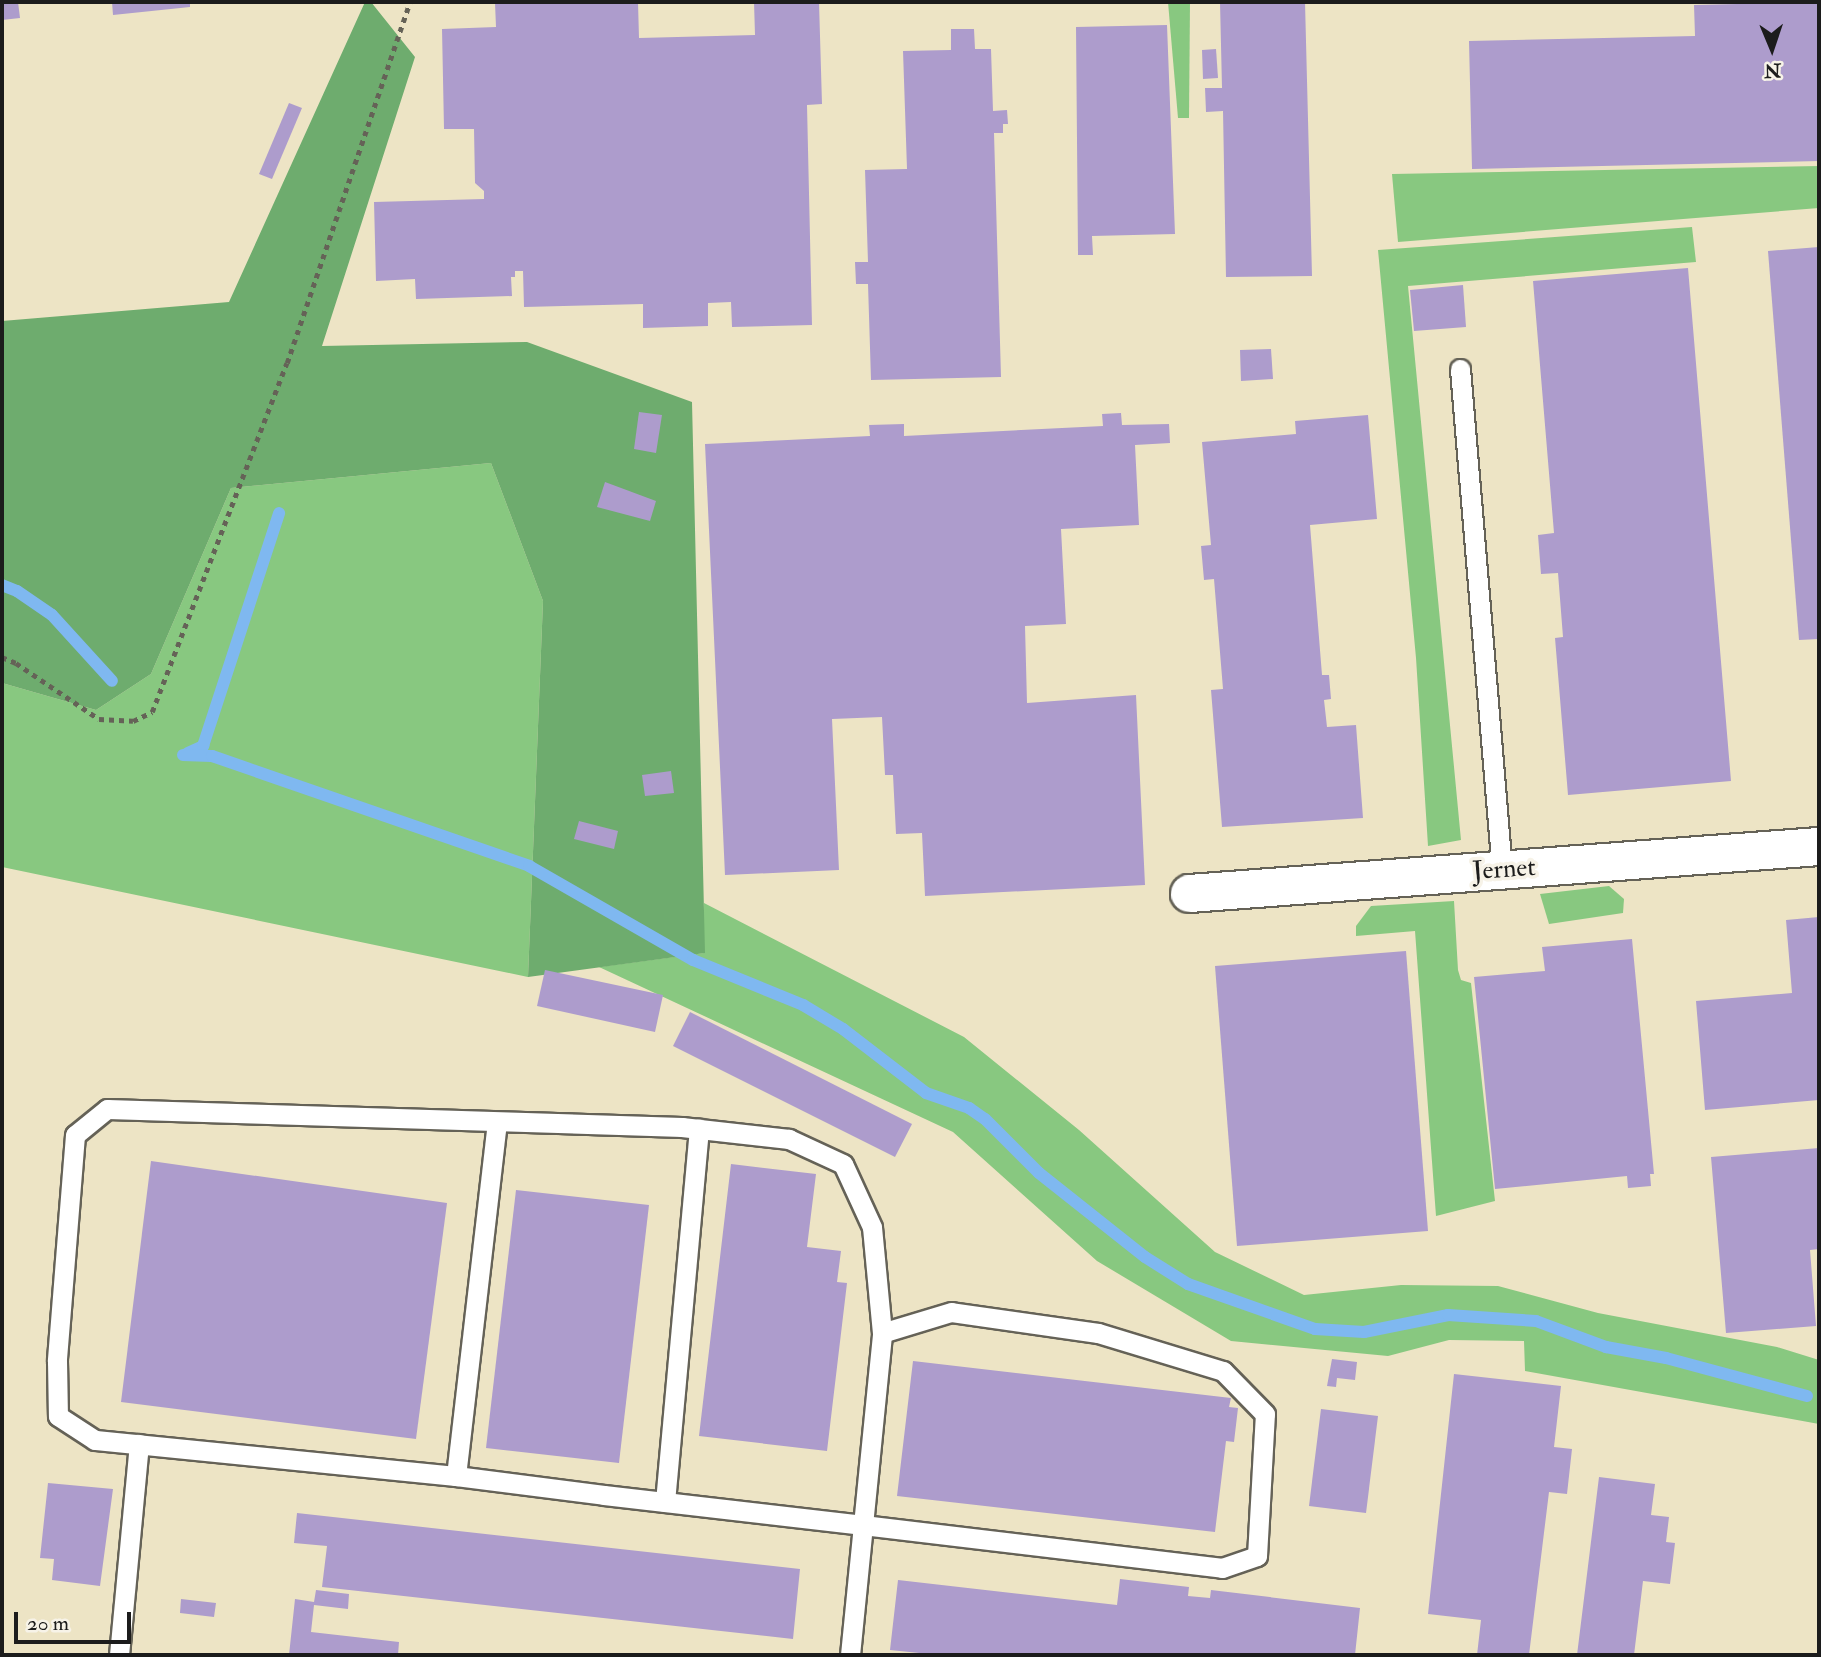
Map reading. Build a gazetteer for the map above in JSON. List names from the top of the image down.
{
  "streets": {
    "street": ["Jernet"]
  },
  "scale_bar": "20 m",
  "north": "bottom"
}
